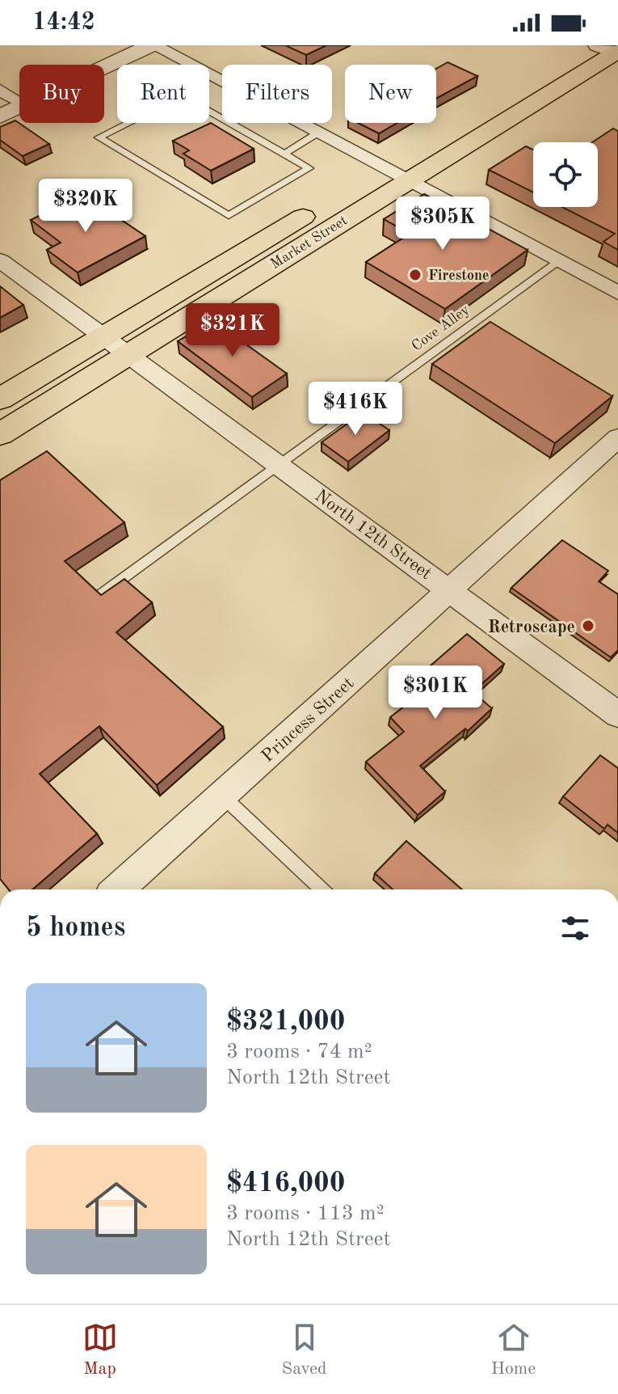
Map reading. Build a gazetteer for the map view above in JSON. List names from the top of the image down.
{
  "streets": {
    "main road": ["Market Street"],
    "street": ["North 12th Street", "Princess Street"],
    "lane": ["Cove Alley"]
  },
  "crossings": [
    ["Market Street", "North 12th Street"],
    ["Cove Alley", "North 12th Street"],
    ["North 12th Street", "Princess Street"]
  ],
  "places": ["Firestone", "Retroscape"],
  "page": {
    "status": "14:42",
    "chip": [
      "Buy",
      "Rent",
      "Filters",
      "New"
    ],
    "price": [
      "$320K",
      "$305K",
      "$321K",
      "$416K",
      "$301K"
    ],
    "heading": "5 homes",
    "list": [
      {
        "name": "$321,000",
        "note": "3 rooms · 74 m² · North 12th Street"
      },
      {
        "name": "$416,000",
        "note": "3 rooms · 113 m² · North 12th Street"
      }
    ],
    "tabs": ["Map", "Saved", "Home"]
  }
}
